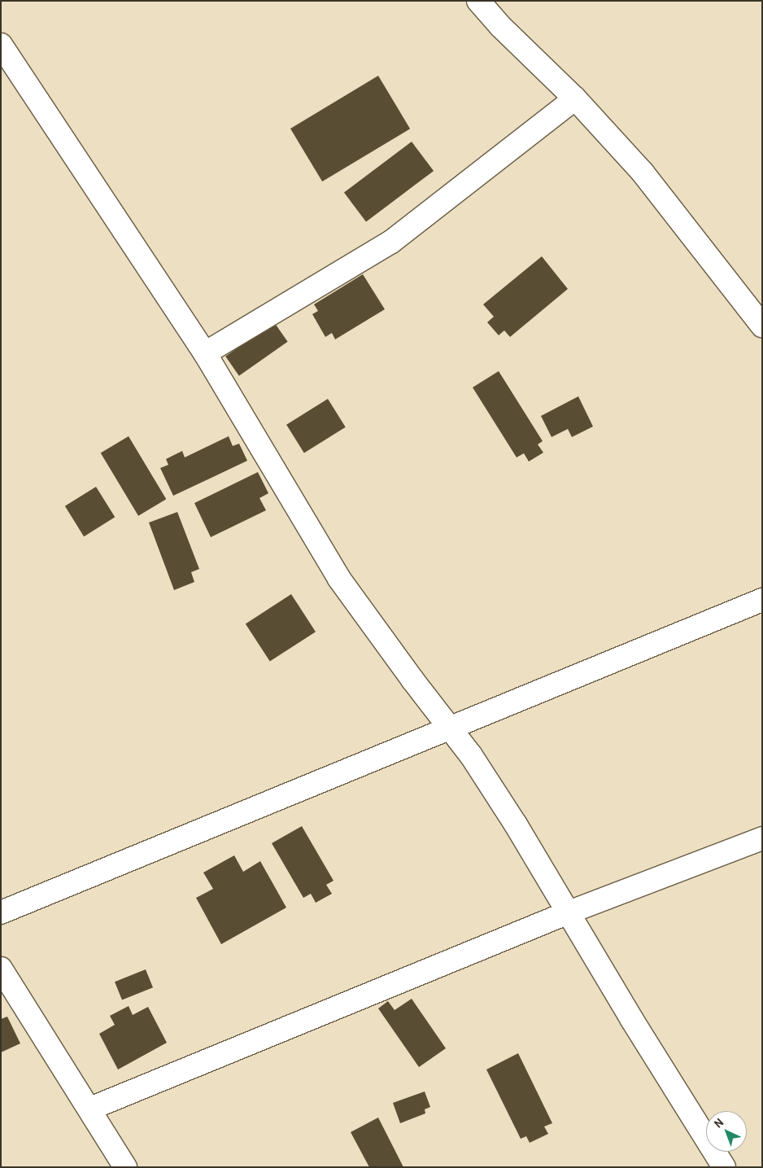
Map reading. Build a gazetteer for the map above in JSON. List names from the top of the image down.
{
  "north": "top left"
}
